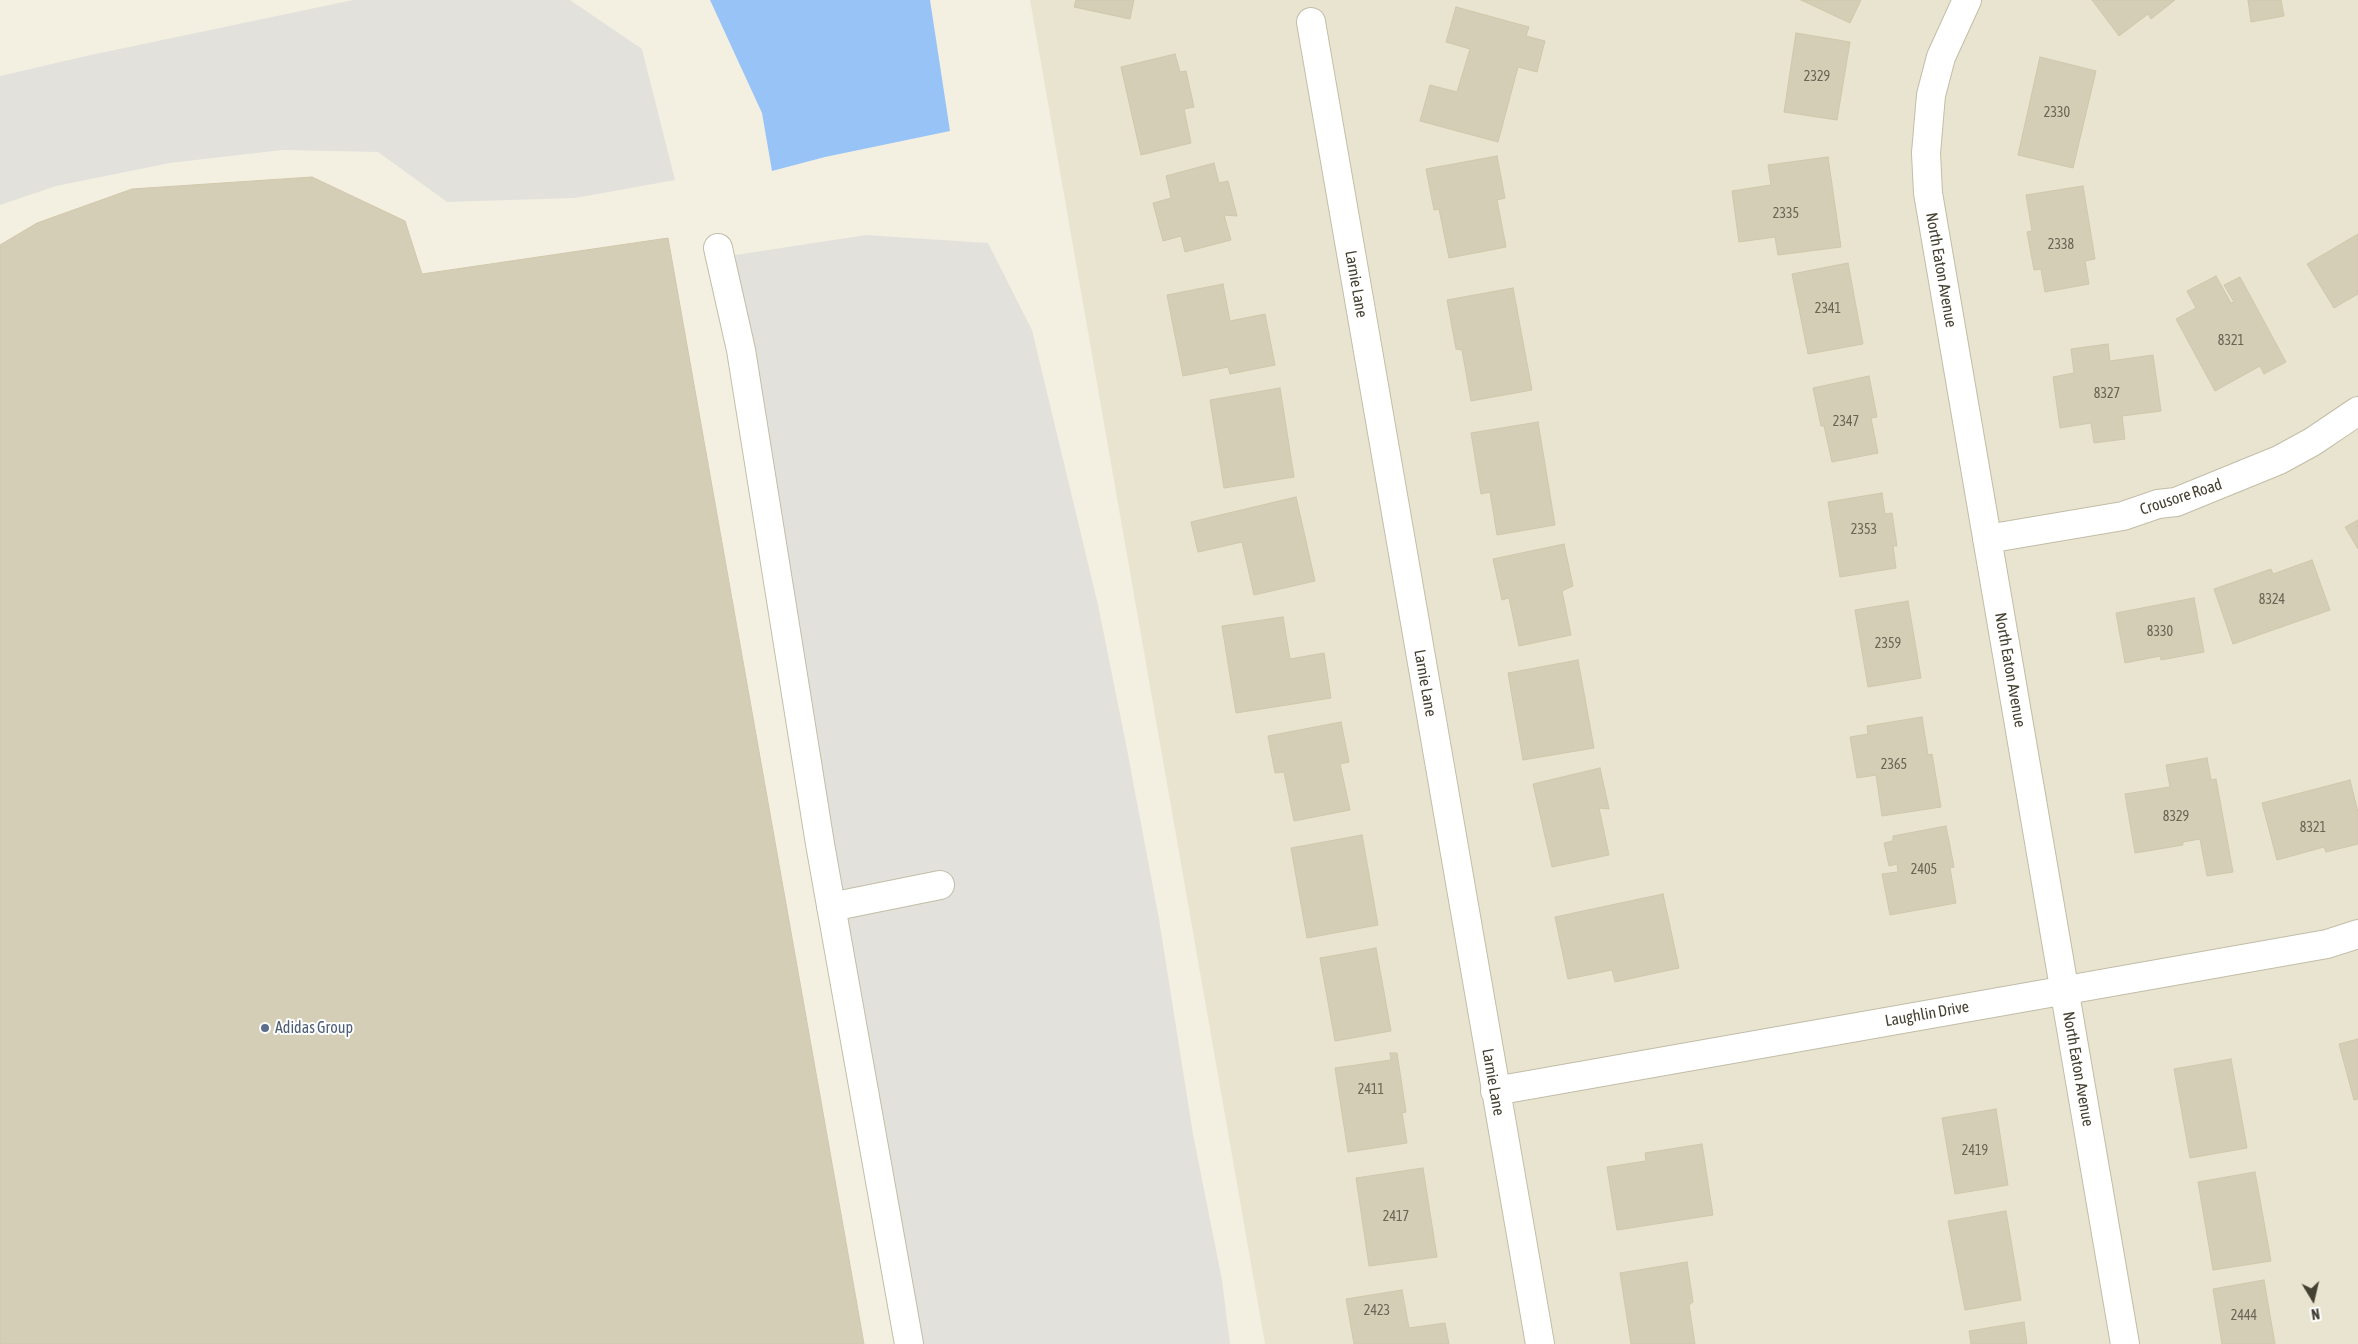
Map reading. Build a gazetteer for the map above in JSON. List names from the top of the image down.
{
  "streets": {
    "street": [
      "North Eaton Avenue",
      "Larnie Lane",
      "Crousore Road",
      "Laughlin Drive"
    ]
  },
  "crossings": [
    ["North Eaton Avenue", "Crousore Road"],
    ["North Eaton Avenue", "Laughlin Drive"],
    ["Larnie Lane", "Laughlin Drive"]
  ],
  "places": ["Adidas Group"],
  "house_numbers": [
    "2329",
    "2330",
    "2335",
    "2338",
    "2341",
    "8321",
    "8327",
    "2347",
    "2353",
    "8324",
    "8330",
    "2359",
    "2365",
    "8329",
    "8321",
    "2405",
    "2411",
    "2419",
    "2417",
    "2423",
    "2444"
  ],
  "north": "bottom"
}
